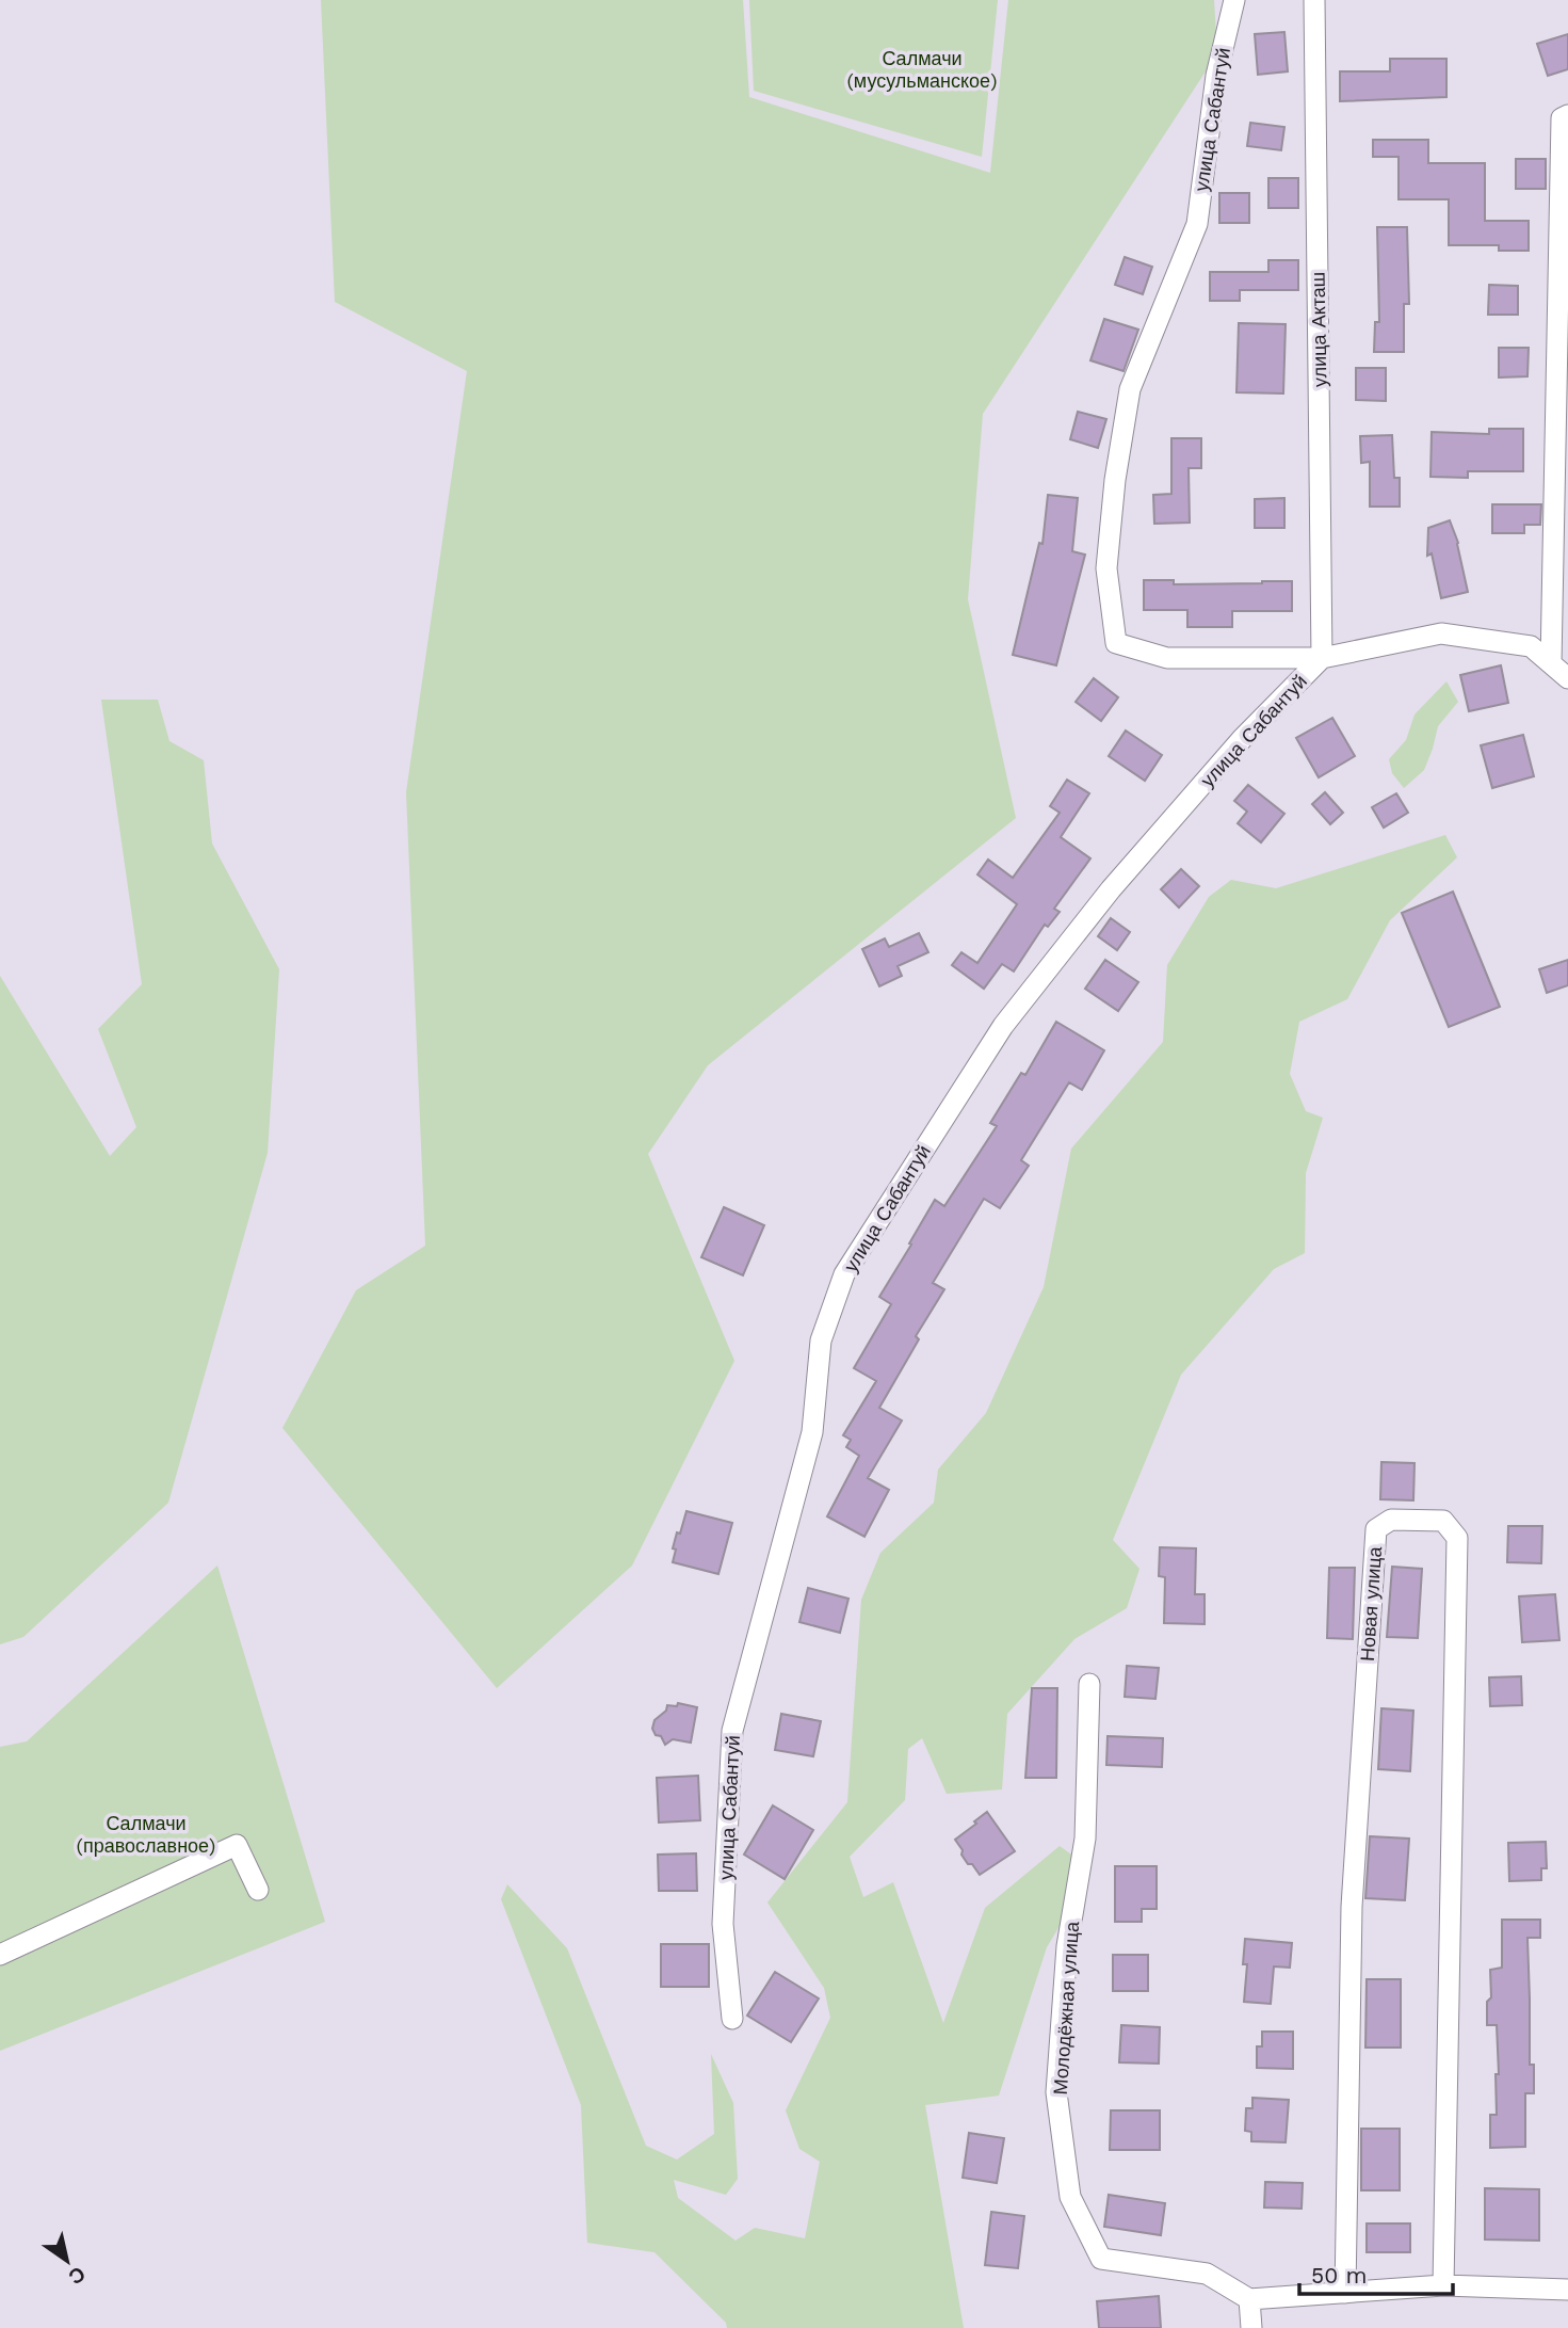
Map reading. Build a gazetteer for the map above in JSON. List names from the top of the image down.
{
  "streets": {
    "street": [
      "улица Сабантуй",
      "улица Акташ",
      "Новая улица",
      "Молодёжная улица"
    ]
  },
  "crossings": [
    ["улица Сабантуй", "улица Акташ"]
  ],
  "parks": ["Салмачи (мусульманское)", "Салмачи (православное)"],
  "scale_bar": "50 m",
  "north": "bottom right"
}
